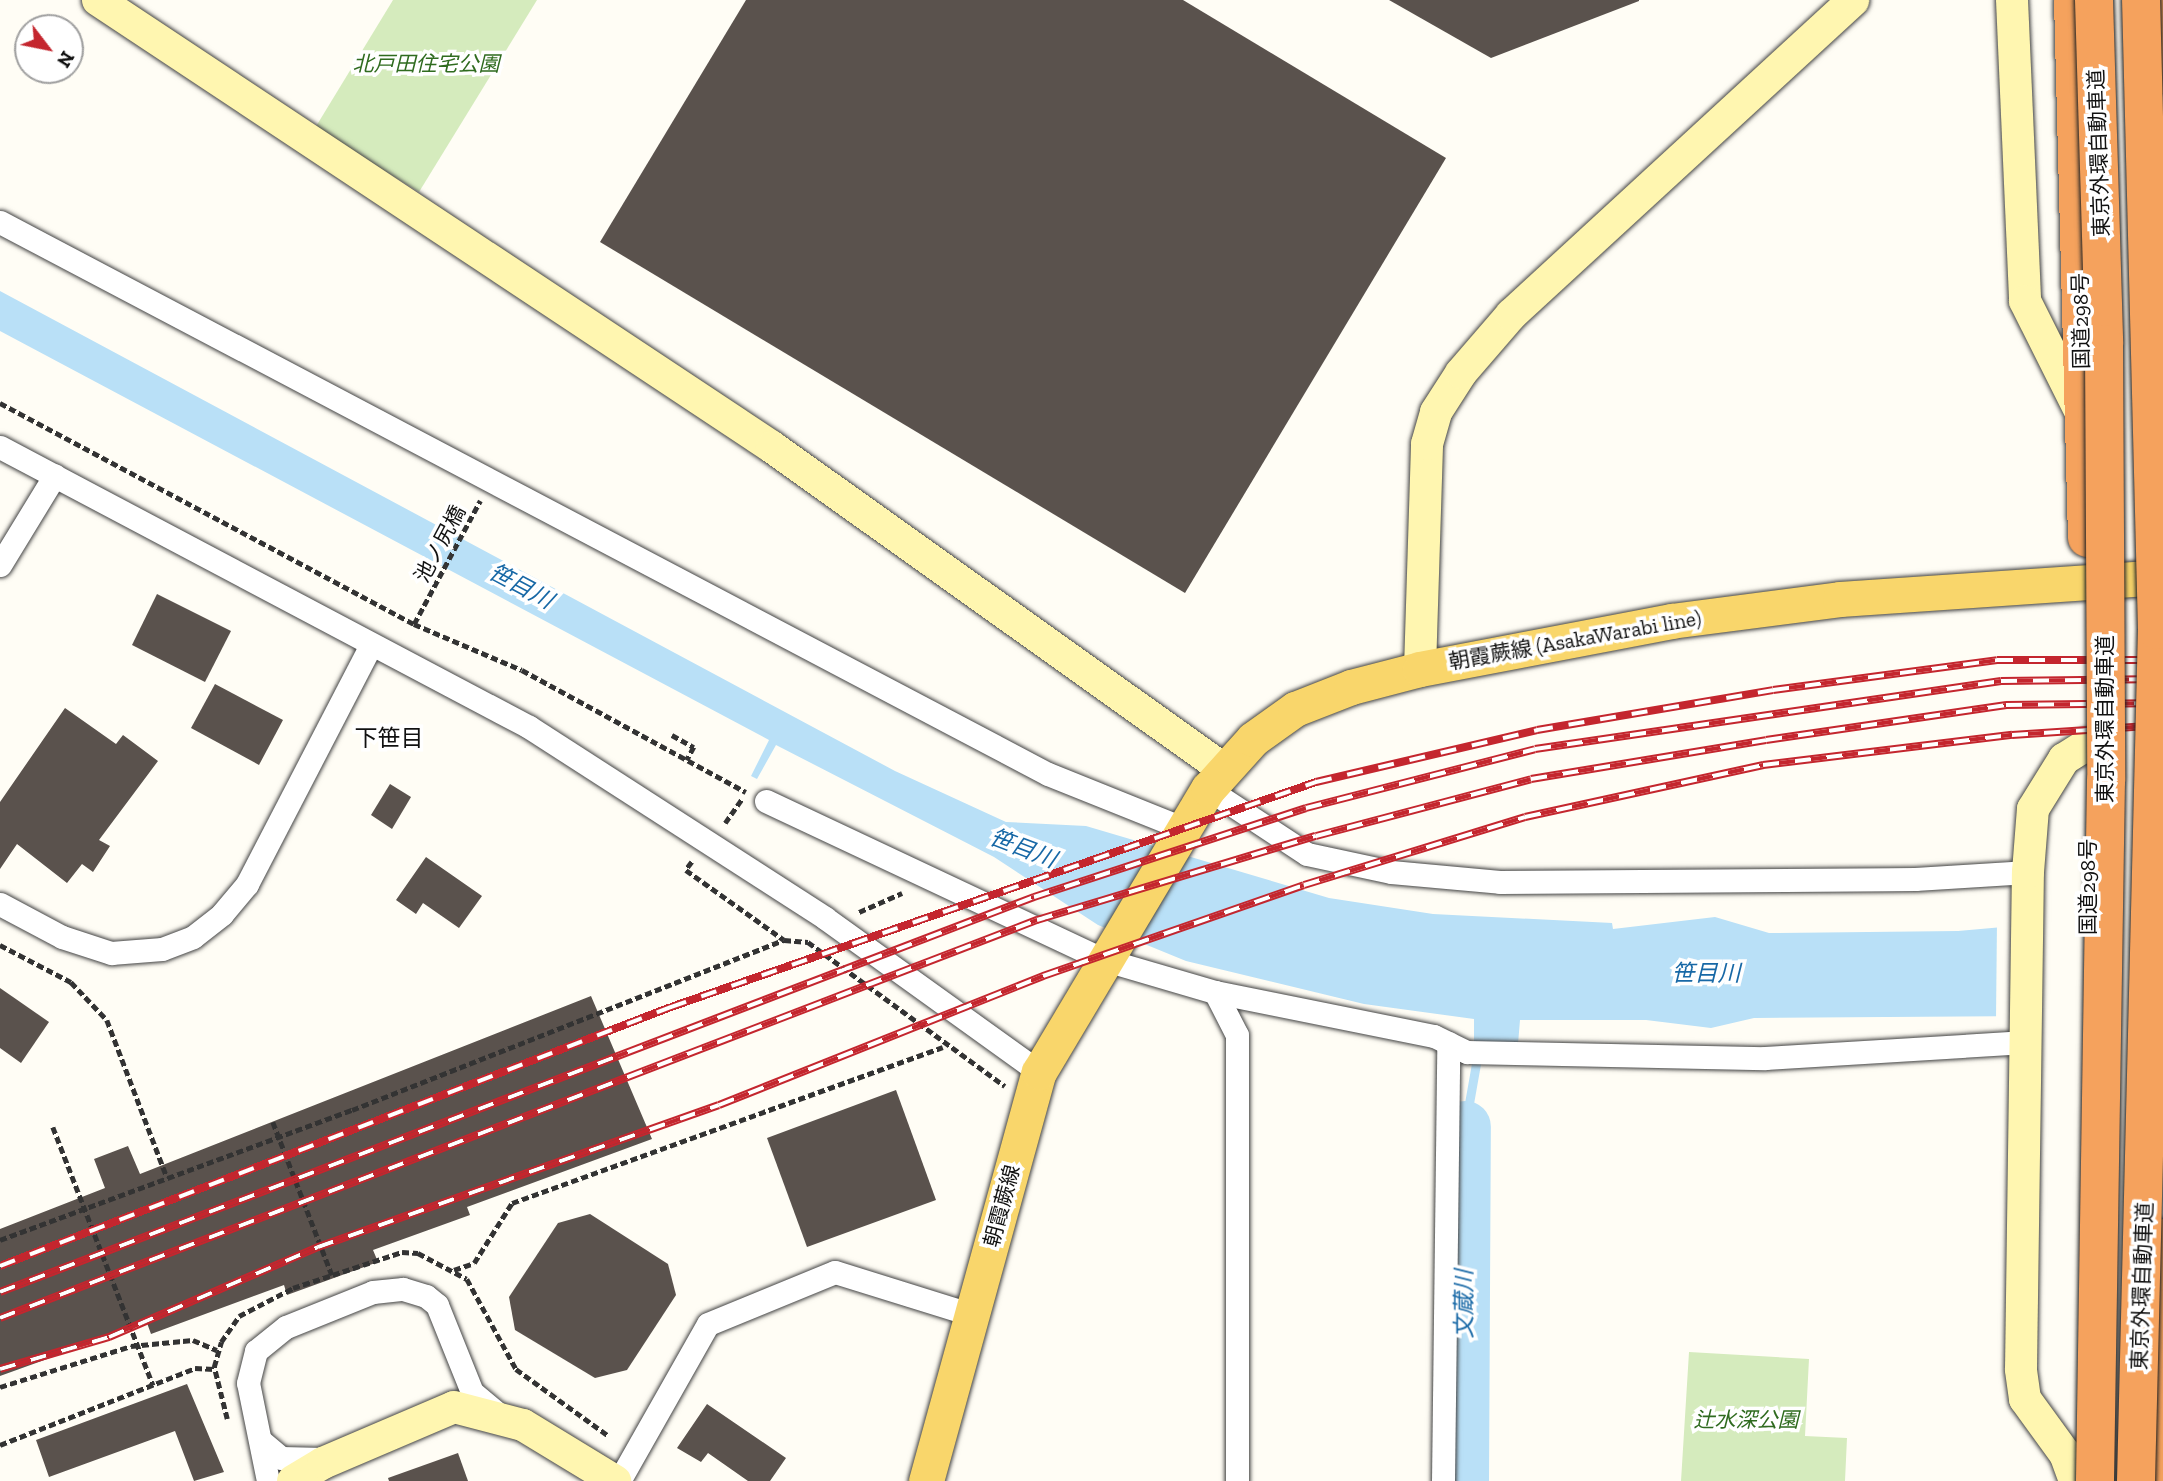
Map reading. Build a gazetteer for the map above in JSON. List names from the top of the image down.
{
  "streets": {
    "highway": ["東京外環自動車道", "国道298号"],
    "main road": ["朝霞蕨線 (AsakaWarabi line)", "朝霞蕨線"],
    "path": ["池ノ尻橋"]
  },
  "crossings": [
    ["国道298号", "朝霞蕨線 (AsakaWarabi line)"],
    ["朝霞蕨線 (AsakaWarabi line)", "朝霞蕨線"]
  ],
  "districts": ["下笹目"],
  "water": ["笹目川", "文蔵川"],
  "parks": ["北戸田住宅公園", "辻水深公園"],
  "north": "bottom right"
}
